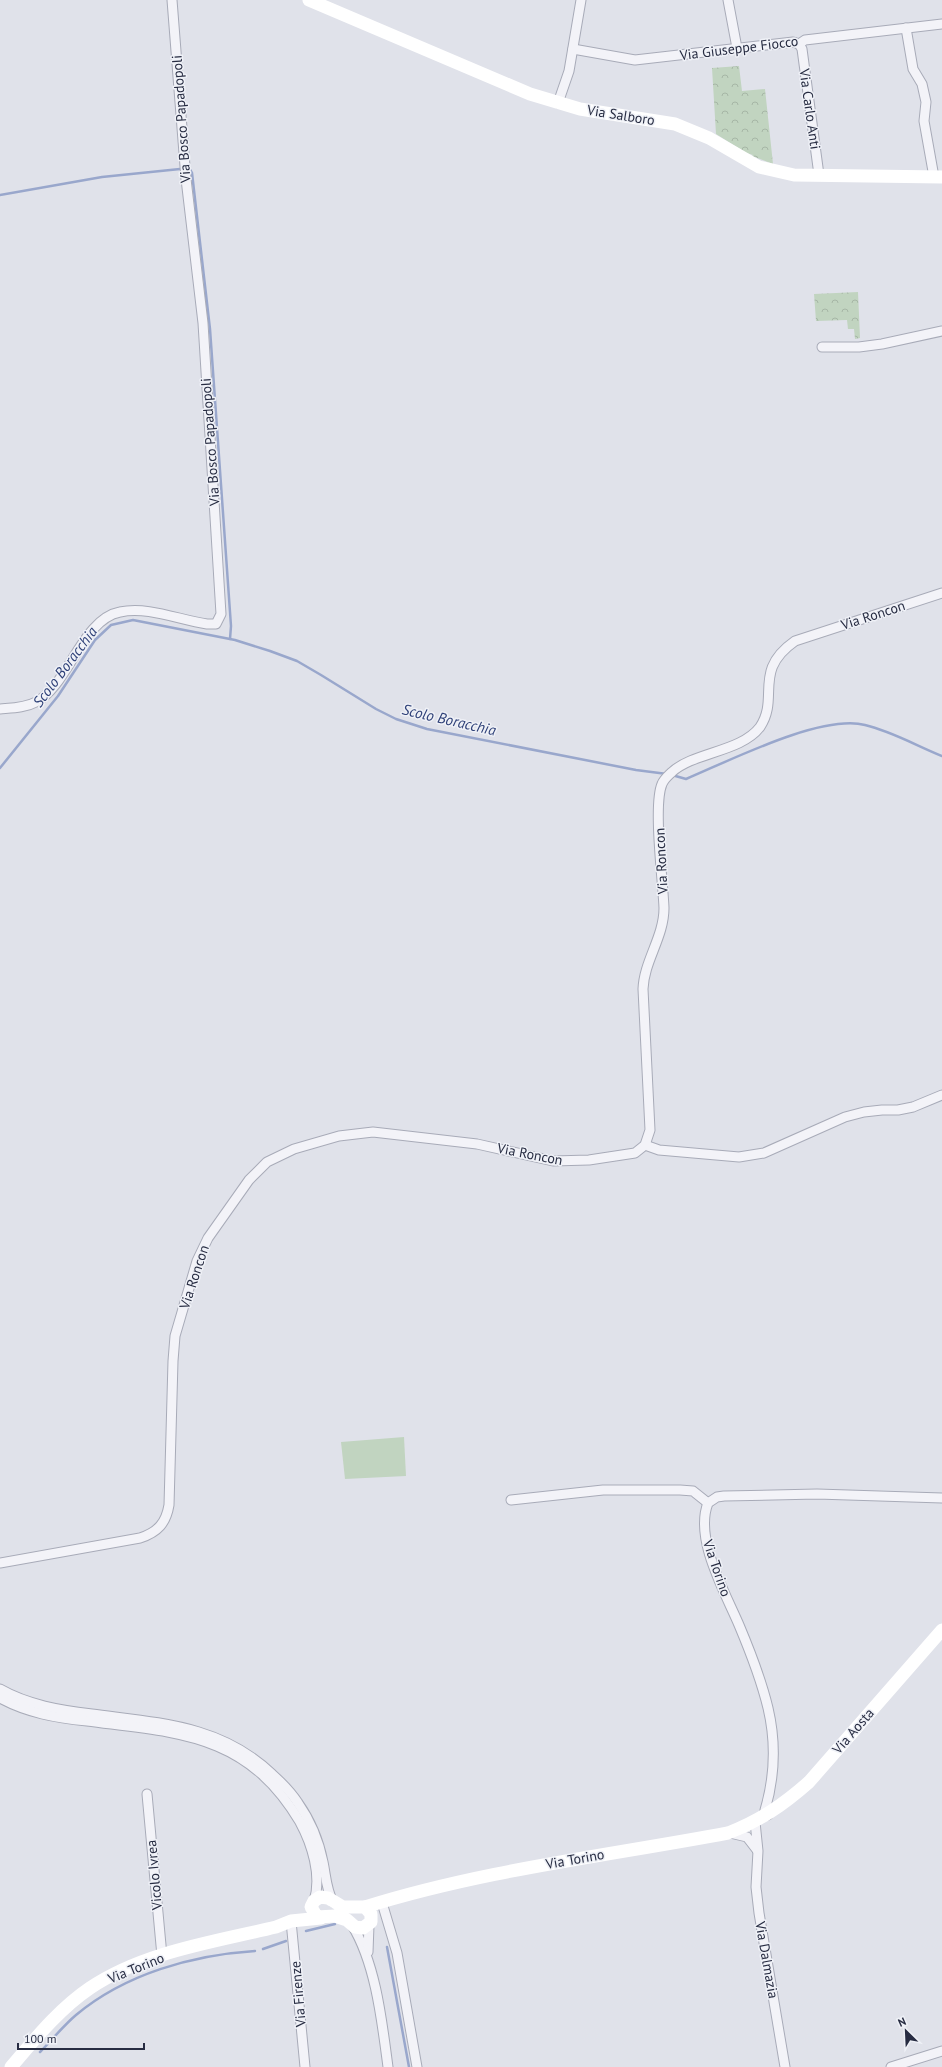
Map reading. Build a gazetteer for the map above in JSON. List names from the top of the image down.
{
  "streets": {
    "street": [
      "Via Giuseppe Fiocco",
      "Via Carlo Anti",
      "Via Salboro",
      "Via Bosco Papadopoli",
      "Via Roncon",
      "Via Torino",
      "Via Aosta",
      "Vicolo Ivrea",
      "Via Dalmazia",
      "Via Firenze"
    ]
  },
  "crossings": [
    ["Via Giuseppe Fiocco", "Via Carlo Anti"],
    ["Via Carlo Anti", "Via Salboro"],
    ["Via Torino", "Via Aosta"],
    ["Via Torino", "Vicolo Ivrea"],
    ["Via Torino", "Via Dalmazia"],
    ["Via Torino", "Via Firenze"],
    ["Via Aosta", "Via Dalmazia"]
  ],
  "water": ["Scolo Boracchia"],
  "scale_bar": "100 m",
  "north": "top left"
}
